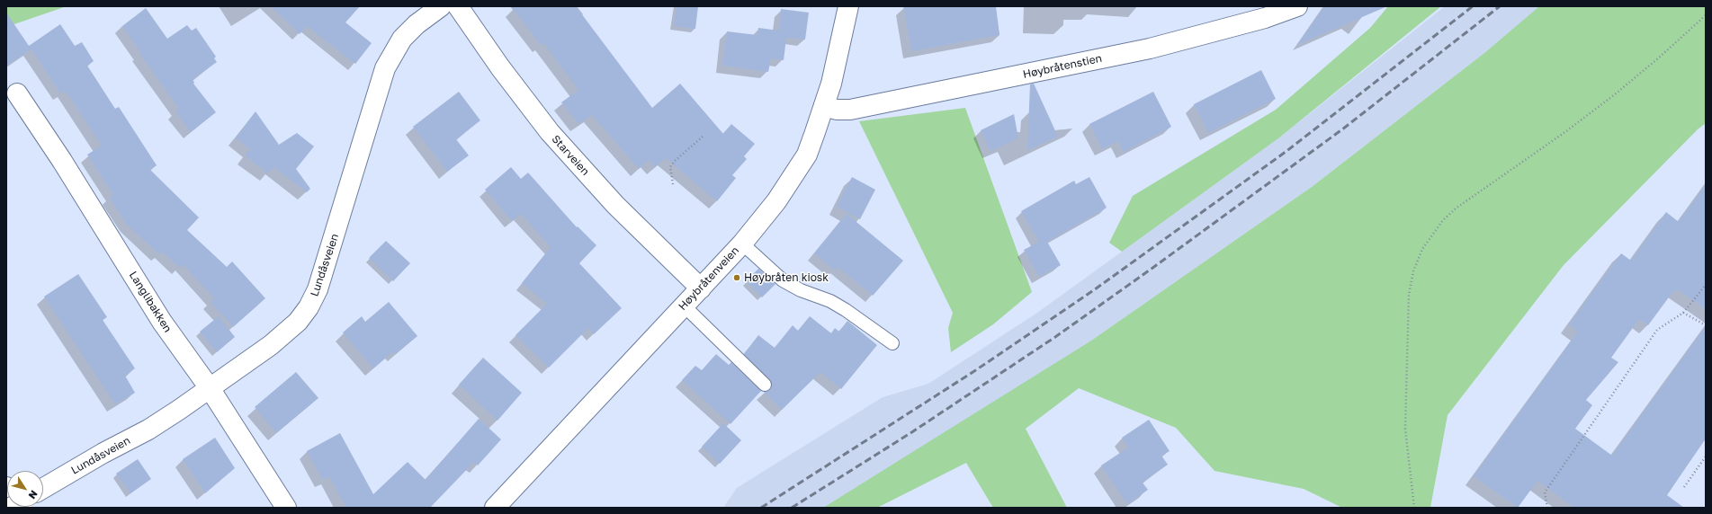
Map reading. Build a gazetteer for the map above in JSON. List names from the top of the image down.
{
  "streets": {
    "main road": [
      "Høybråtenstien",
      "Starveien",
      "Lundåsveien",
      "Høybråtenveien",
      "Langlibakken"
    ]
  },
  "crossings": [
    ["Høybråtenstien", "Høybråtenveien"],
    ["Starveien", "Høybråtenveien"],
    ["Lundåsveien", "Langlibakken"]
  ],
  "places": ["Høybråten kiosk"],
  "north": "bottom right"
}
